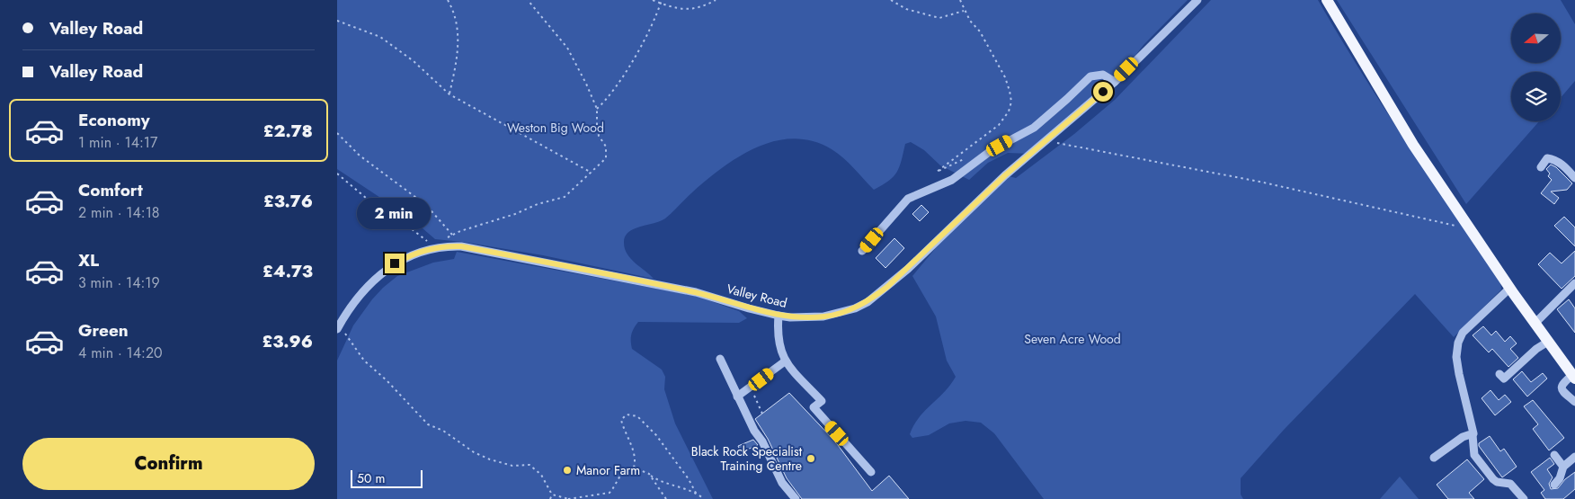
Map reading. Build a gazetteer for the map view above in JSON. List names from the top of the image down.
{
  "streets": {
    "street": ["Valley Road"]
  },
  "parks": ["Weston Big Wood", "Seven Acre Wood"],
  "places": ["Black Rock Specialist Training Centre", "Manor Farm"],
  "scale_bar": "50 m",
  "north": "left",
  "page": {
    "banner": ["Valley Road", "Valley Road"],
    "list": [
      {
        "name": "Economy",
        "note": "1 min · 14:17",
        "value": "£2.78"
      },
      {
        "name": "Comfort",
        "note": "2 min · 14:18",
        "value": "£3.76"
      },
      {
        "name": "XL",
        "note": "3 min · 14:19",
        "value": "£4.73"
      },
      {
        "name": "Green",
        "note": "4 min · 14:20",
        "value": "£3.96"
      }
    ],
    "bubble": "2 min",
    "buttons": "Confirm",
    "scale": "50 m"
  }
}
